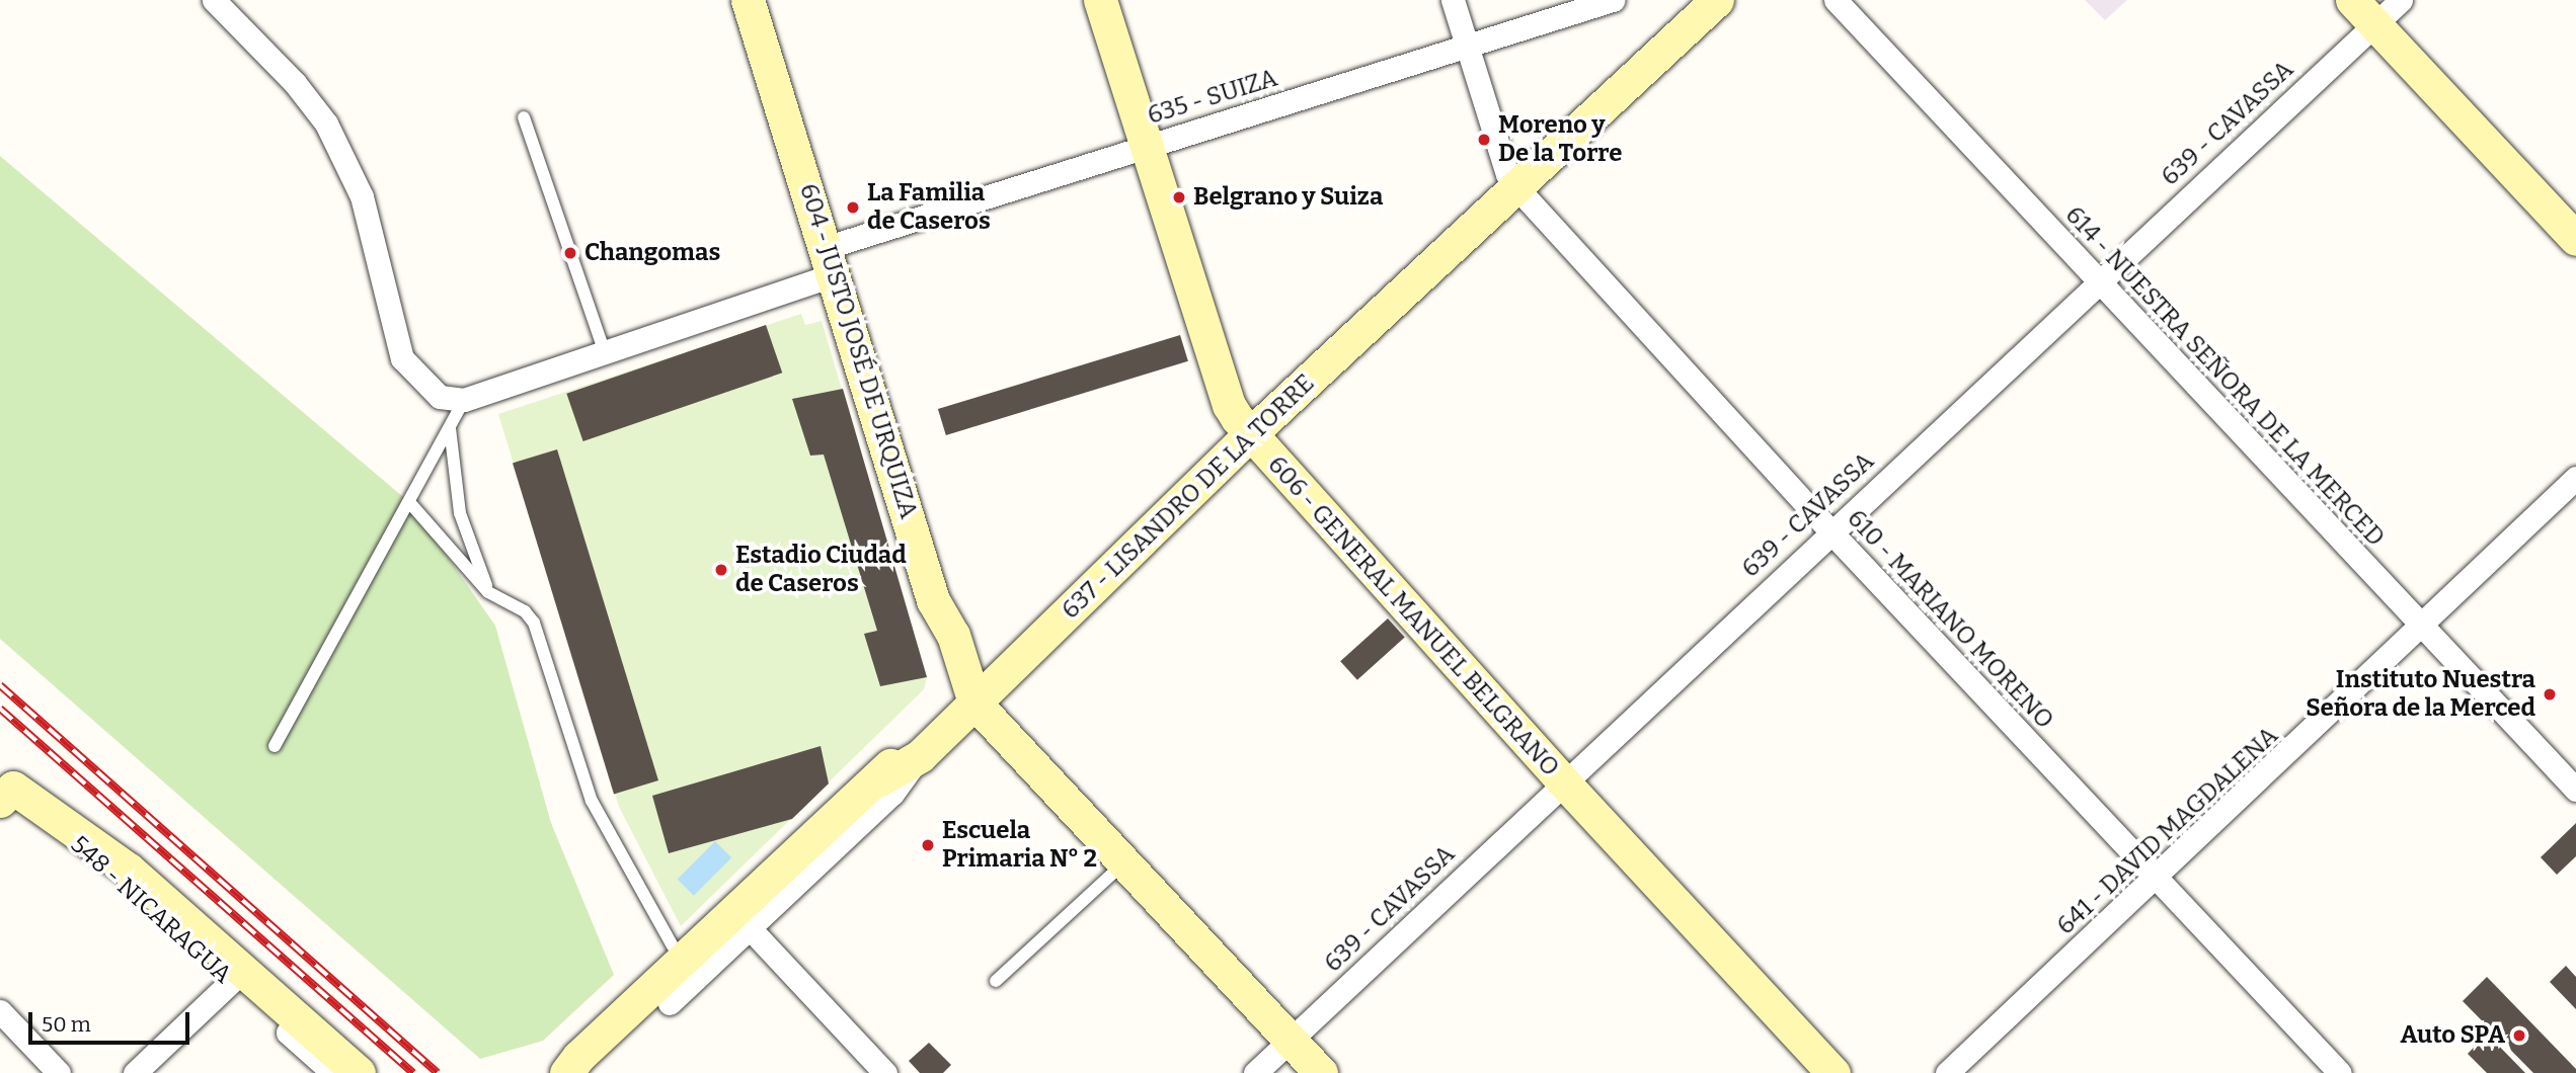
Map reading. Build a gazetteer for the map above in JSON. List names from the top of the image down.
{
  "streets": {
    "street": [
      "635 - SUIZA",
      "639 - CAVASSA",
      "604 - JUSTO JOSÉ DE URQUIZA",
      "614 - NUESTRA SEÑORA DE LA MERCED",
      "637 - LISANDRO DE LA TORRE",
      "606 - GENERAL MANUEL BELGRANO",
      "610 - MARIANO MORENO",
      "641 - DAVID MAGDALENA",
      "548 - NICARAGUA"
    ]
  },
  "crossings": [
    ["635 - SUIZA", "604 - JUSTO JOSÉ DE URQUIZA"],
    ["635 - SUIZA", "606 - GENERAL MANUEL BELGRANO"],
    ["635 - SUIZA", "610 - MARIANO MORENO"],
    ["639 - CAVASSA", "604 - JUSTO JOSÉ DE URQUIZA"],
    ["639 - CAVASSA", "614 - NUESTRA SEÑORA DE LA MERCED"],
    ["639 - CAVASSA", "606 - GENERAL MANUEL BELGRANO"],
    ["639 - CAVASSA", "610 - MARIANO MORENO"],
    ["604 - JUSTO JOSÉ DE URQUIZA", "637 - LISANDRO DE LA TORRE"],
    ["614 - NUESTRA SEÑORA DE LA MERCED", "641 - DAVID MAGDALENA"],
    ["637 - LISANDRO DE LA TORRE", "606 - GENERAL MANUEL BELGRANO"],
    ["637 - LISANDRO DE LA TORRE", "610 - MARIANO MORENO"],
    ["610 - MARIANO MORENO", "641 - DAVID MAGDALENA"]
  ],
  "places": [
    "Moreno y De la Torre",
    "Belgrano y Suiza",
    "La Familia de Caseros",
    "Changomas",
    "Estadio Ciudad de Caseros",
    "Instituto Nuestra Señora de la Merced",
    "Escuela Primaria N° 2",
    "Auto SPA"
  ],
  "scale_bar": "50 m"
}
